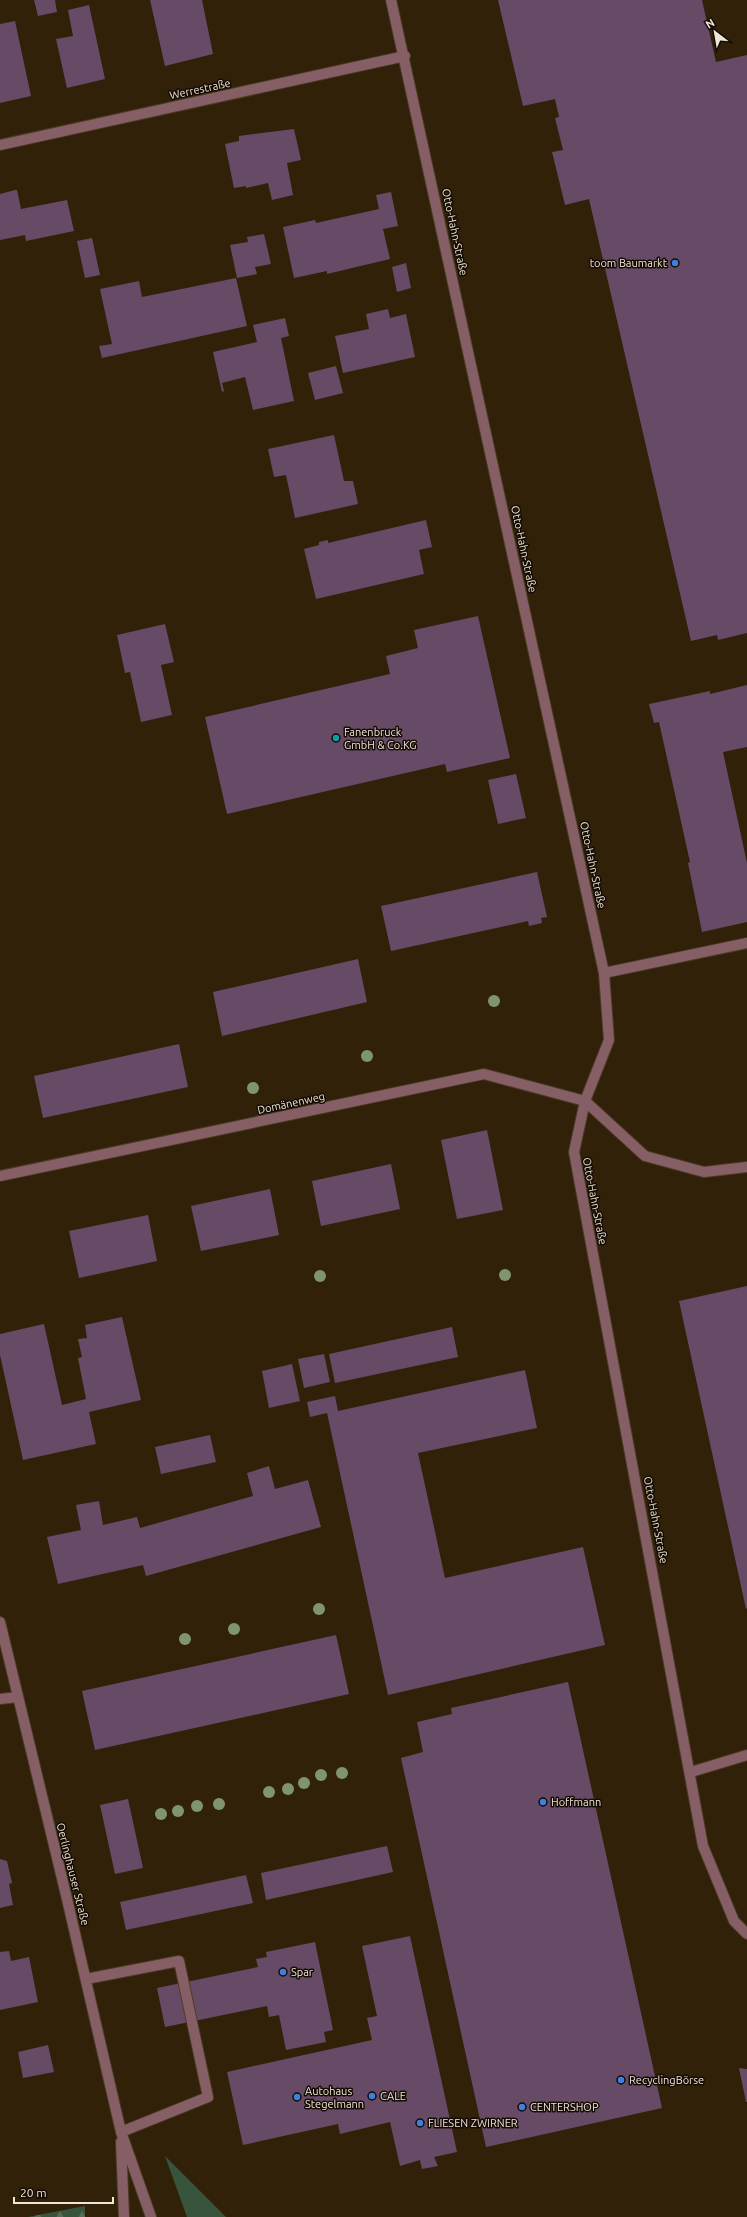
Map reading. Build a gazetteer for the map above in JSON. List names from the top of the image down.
{
  "streets": {
    "street": [
      "Werrestraße",
      "Otto-Hahn-Straße",
      "Domänenweg",
      "Oerlinghauser Straße"
    ]
  },
  "crossings": [
    ["Werrestraße", "Otto-Hahn-Straße"],
    ["Otto-Hahn-Straße", "Domänenweg"]
  ],
  "places": [
    "toom Baumarkt",
    "Fanenbruck GmbH & Co.KG",
    "Hoffmann",
    "Spar",
    "RecyclingBörse",
    "CALE",
    "Autohaus Stegelmann",
    "CENTERSHOP",
    "FLIESEN ZWIRNER"
  ],
  "scale_bar": "20 m",
  "north": "top left"
}
